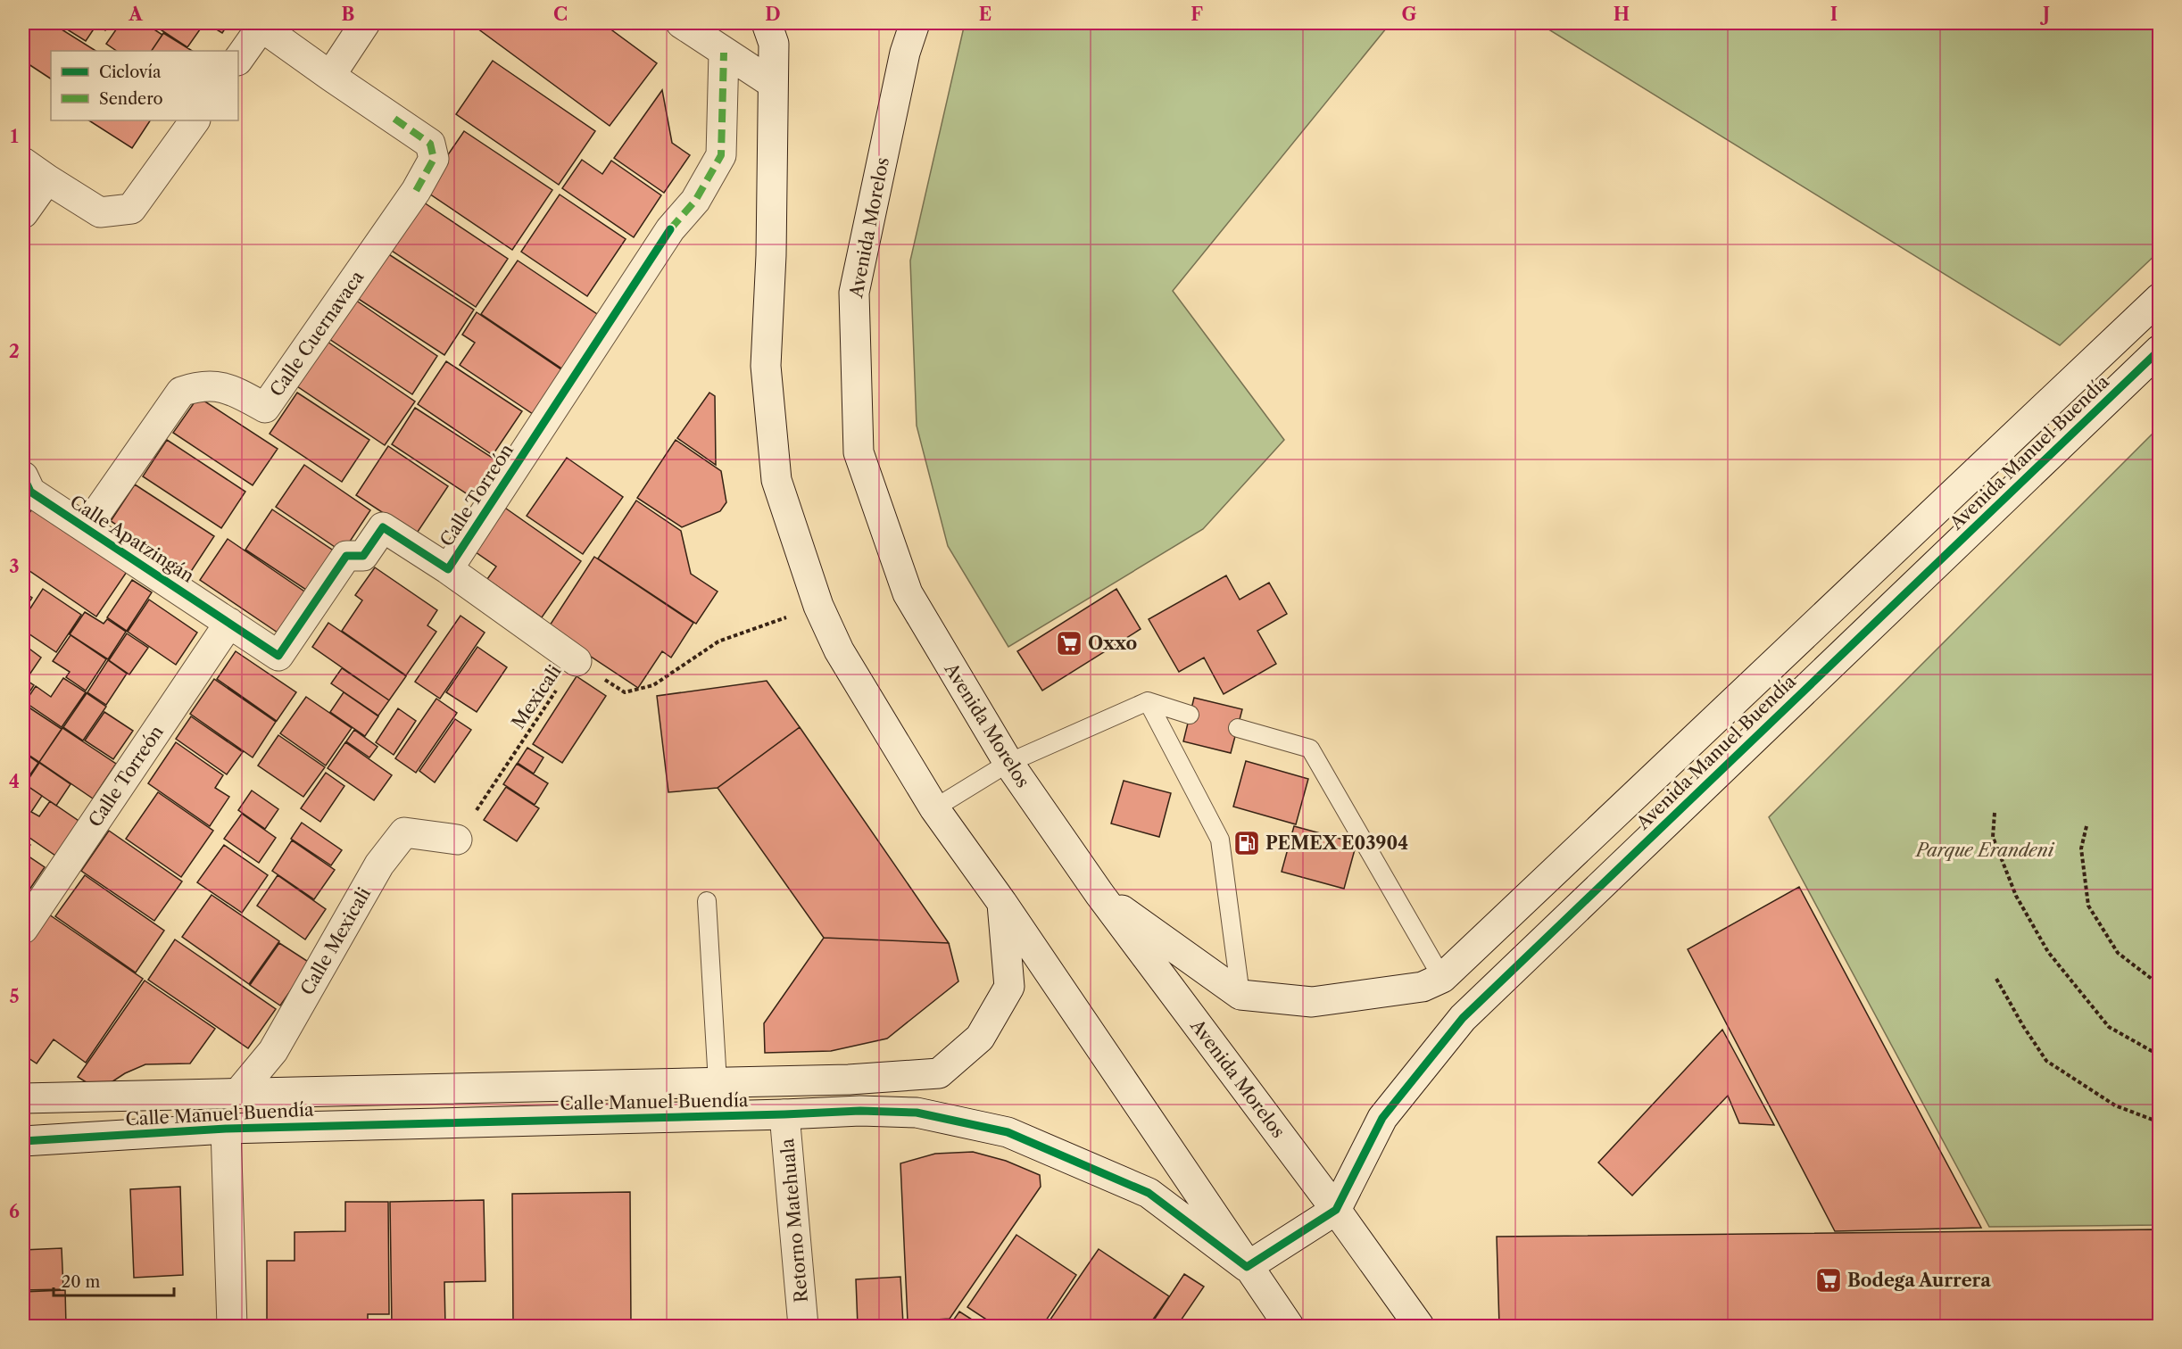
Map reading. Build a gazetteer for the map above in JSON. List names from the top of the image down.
{
  "streets": {
    "street": [
      "Avenida Morelos",
      "Calle Cuernavaca",
      "Avenida Manuel Buendía",
      "Calle Torreón",
      "Calle Apatzingán",
      "Calle Mexicali",
      "Calle Manuel Buendía",
      "Retorno Matehuala"
    ],
    "path": ["Mexicali"]
  },
  "crossings": [
    ["Avenida Morelos", "Avenida Manuel Buendía"],
    ["Calle Cuernavaca", "Calle Apatzingán"],
    ["Calle Torreón", "Calle Apatzingán"],
    ["Mexicali", "Calle Mexicali"],
    ["Calle Mexicali", "Calle Manuel Buendía"],
    ["Calle Manuel Buendía", "Retorno Matehuala"]
  ],
  "parks": ["Parque Erandeni"],
  "places": {
    "supermarket": ["Oxxo", "Bodega Aurrera"],
    "fuel station": ["PEMEX E03904"]
  },
  "legend": ["Ciclovía", "Sendero"],
  "scale_bar": "20 m",
  "grid": {
    "columns": [
      "A",
      "B",
      "C",
      "D",
      "E",
      "F",
      "G",
      "H",
      "I",
      "J"
    ],
    "rows": [
      "1",
      "2",
      "3",
      "4",
      "5",
      "6"
    ]
  }
}
